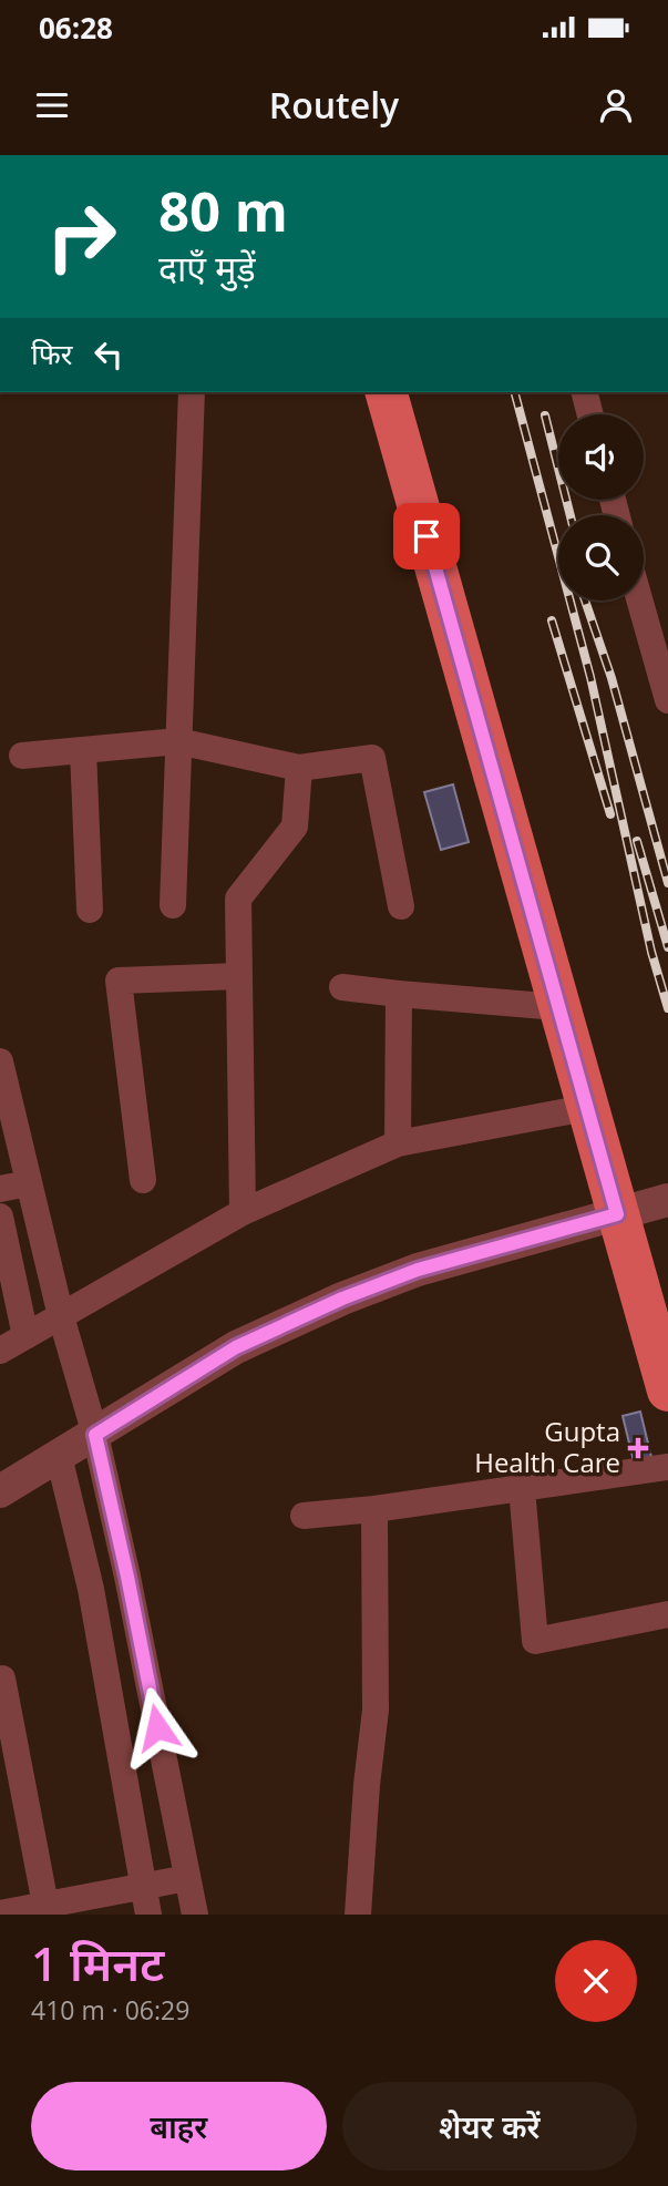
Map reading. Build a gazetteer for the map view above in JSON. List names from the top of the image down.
{
  "places": {
    "health": ["Gupta Health Care"]
  },
  "page": {
    "status": "06:28",
    "header": "Routely",
    "turn": ["80 m", "दाएँ मुड़ें"],
    "then": "फिर",
    "heading": ["1 मिनट", "410 m · 06:29"],
    "buttons": ["बाहर", "शेयर करें"]
  }
}
